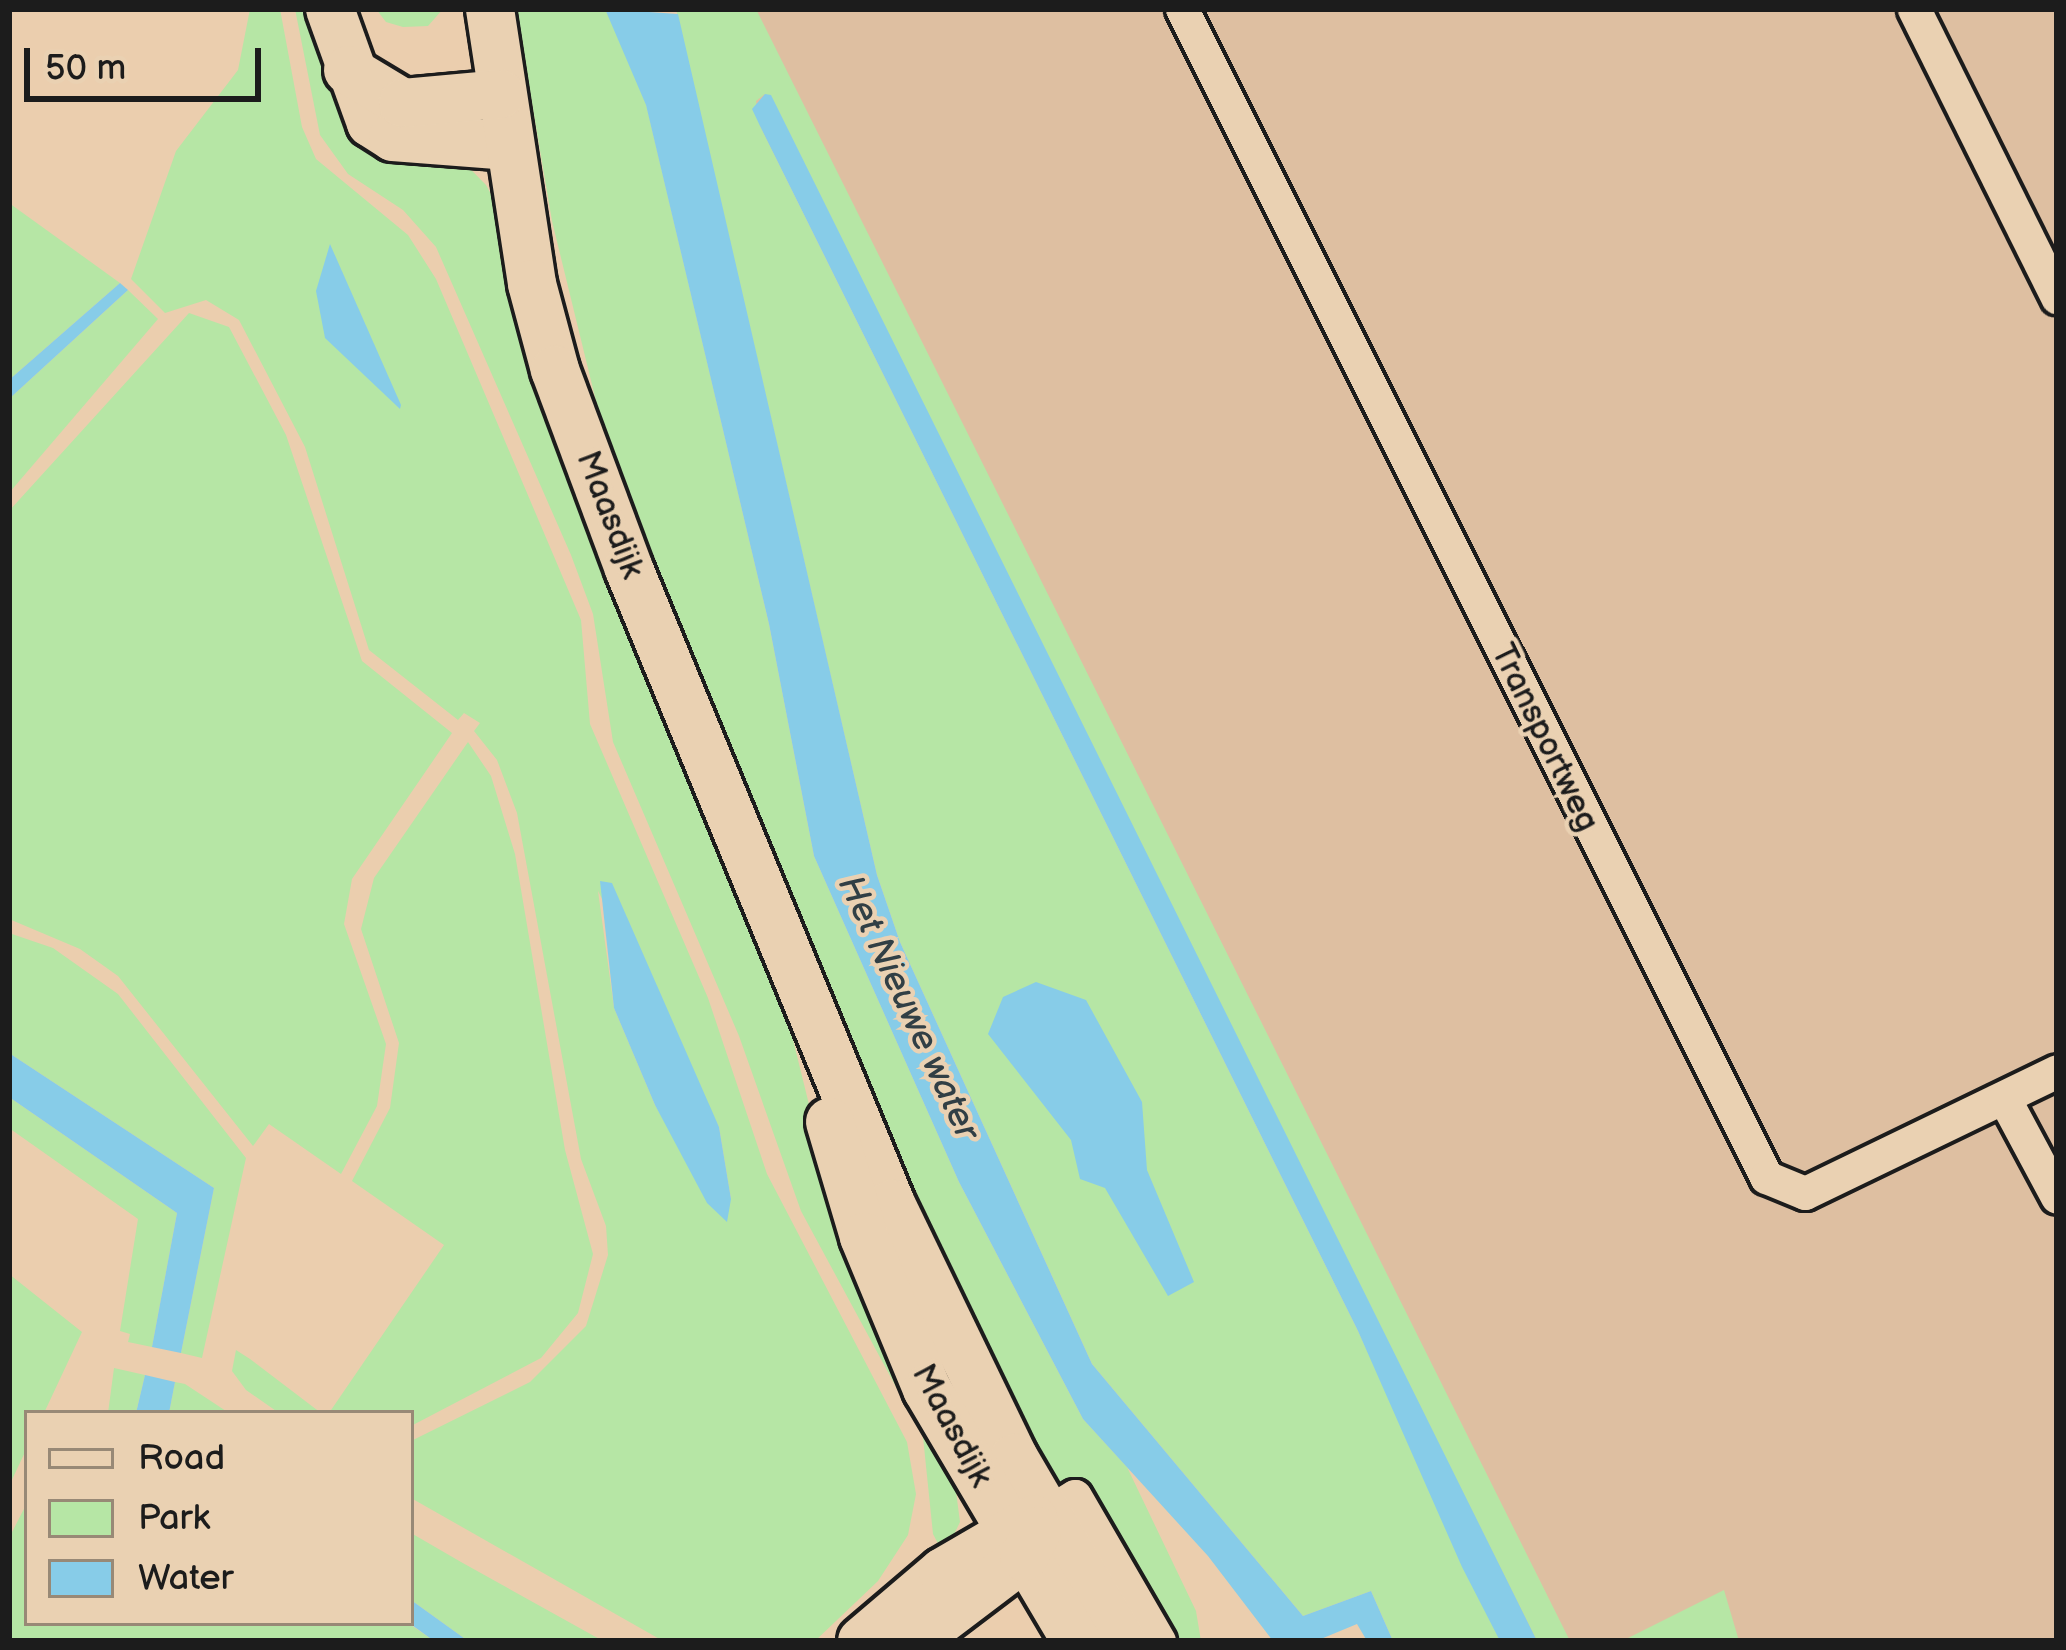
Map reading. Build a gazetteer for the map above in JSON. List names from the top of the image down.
{
  "streets": {
    "main road": ["Maasdijk"],
    "street": ["Transportweg"]
  },
  "water": ["Het Nieuwe water"],
  "legend": ["Road", "Park", "Water"],
  "scale_bar": "50 m"
}
